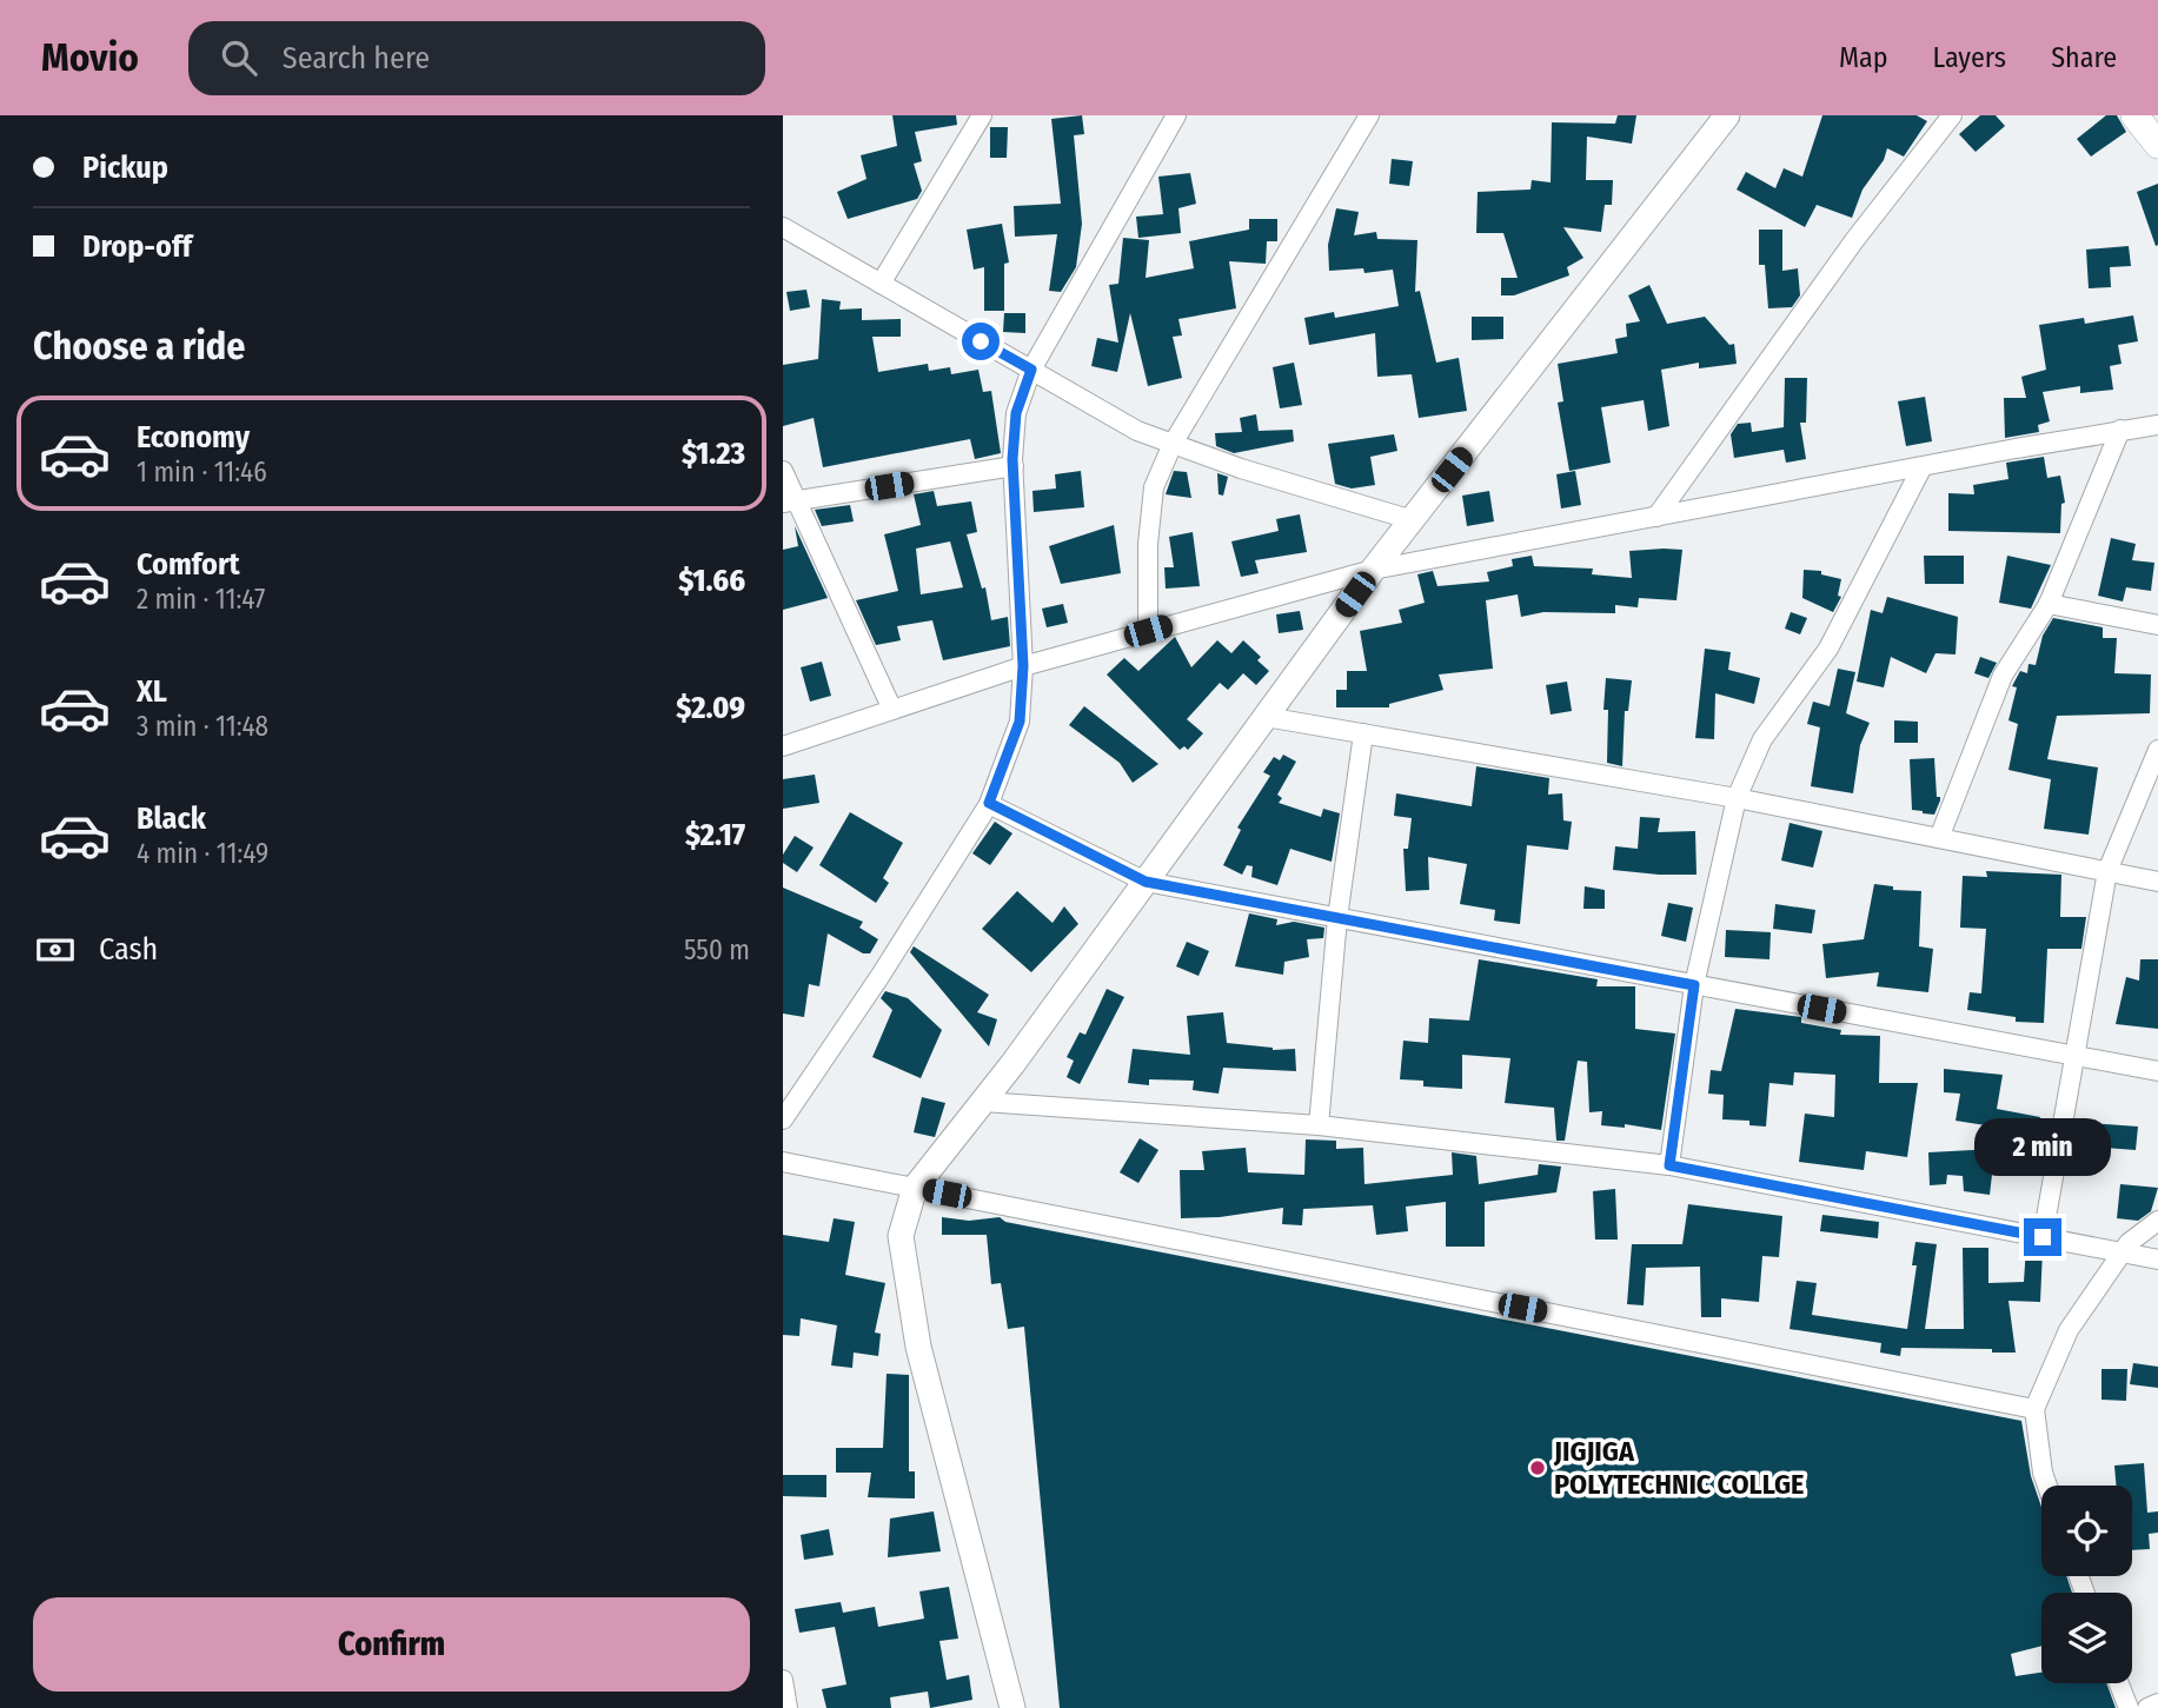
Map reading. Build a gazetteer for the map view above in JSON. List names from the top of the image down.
{
  "places": ["JIGJIGA POLYTECHNIC COLLGE"],
  "page": {
    "header": "Movio",
    "search": "Search here",
    "nav": ["Map", "Layers", "Share"],
    "banner": ["Pickup", "Drop-off"],
    "heading": "Choose a ride",
    "list": [
      {
        "name": "Economy",
        "note": "1 min · 11:46",
        "value": "$1.23"
      },
      {
        "name": "Comfort",
        "note": "2 min · 11:47",
        "value": "$1.66"
      },
      {
        "name": "XL",
        "note": "3 min · 11:48",
        "value": "$2.09"
      },
      {
        "name": "Black",
        "note": "4 min · 11:49",
        "value": "$2.17"
      }
    ],
    "pay": ["Cash", "550 m"],
    "bubble": "2 min",
    "buttons": "Confirm"
  }
}
